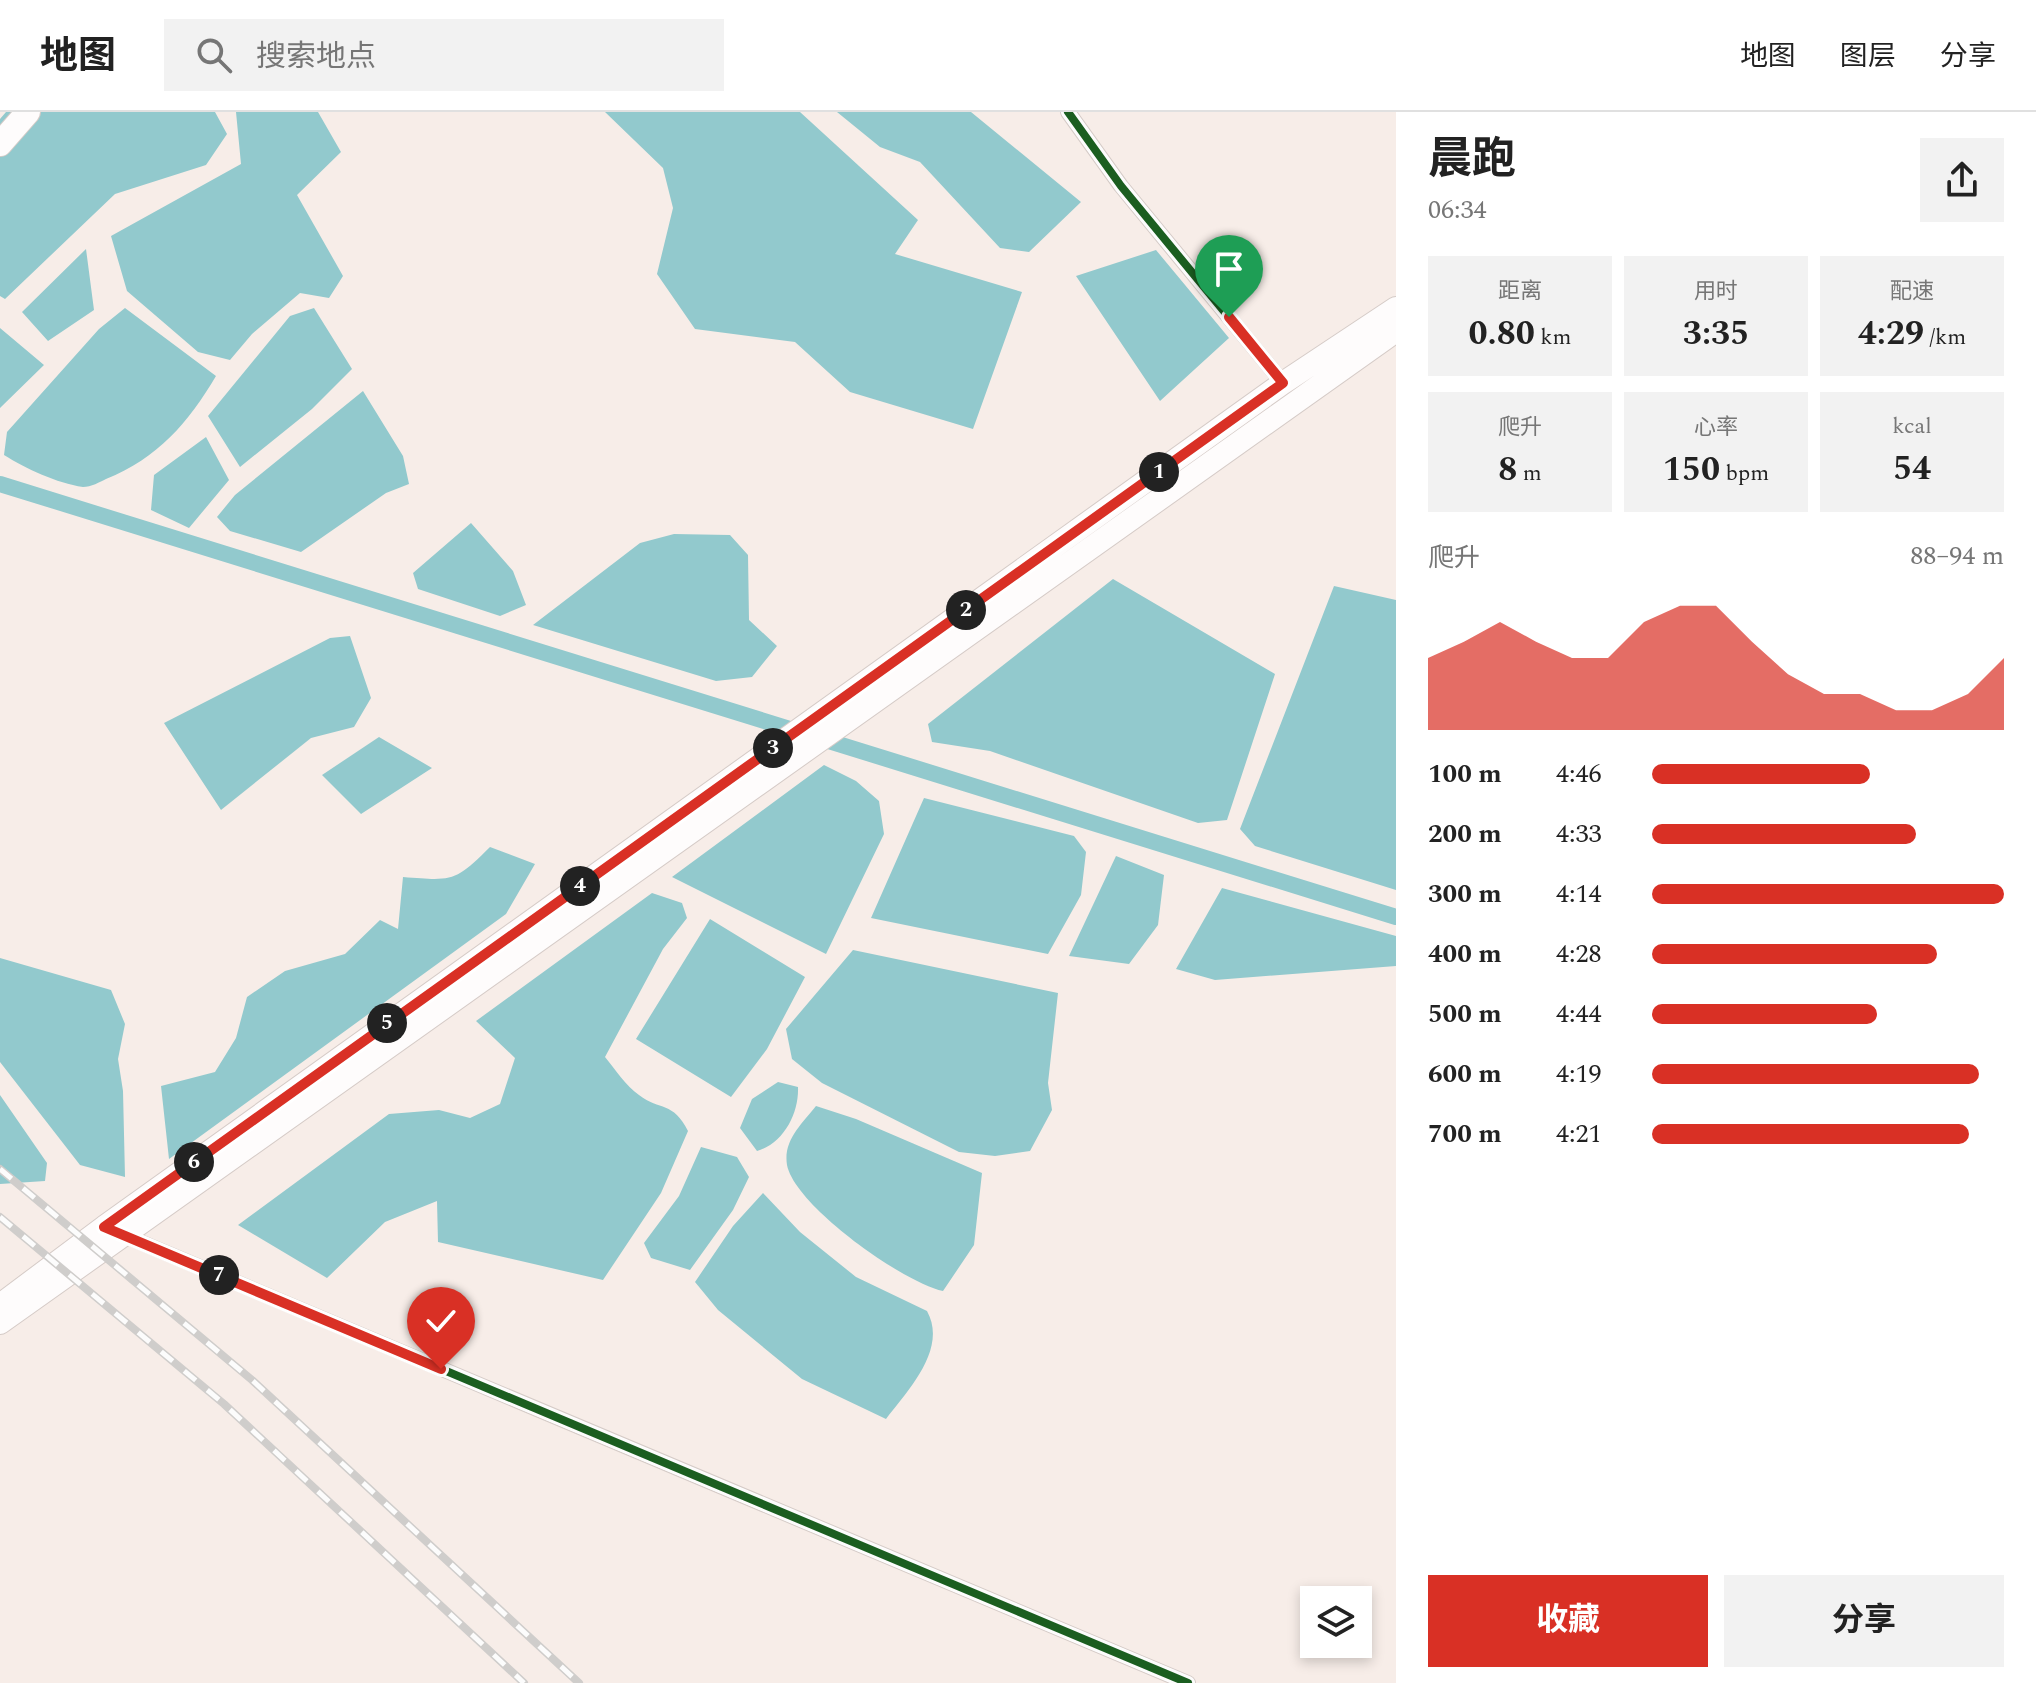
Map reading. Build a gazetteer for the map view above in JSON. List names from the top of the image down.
{
  "page": {
    "header": "地图",
    "search": "搜索地点",
    "nav": ["地图", "图层", "分享"],
    "heading": ["晨跑", "06:34"],
    "stats": [
      ["距离", "0.80 km"],
      ["用时", "3:35"],
      ["配速", "4:29 /km"],
      ["爬升", "8 m"],
      ["心率", "150 bpm"],
      ["kcal", "54"]
    ],
    "pins": [
      "1",
      "2",
      "3",
      "4",
      "5",
      "6",
      "7"
    ],
    "chart": ["爬升", "88–94 m"],
    "list": [
      {
        "name": "100 m",
        "note": "4:46"
      },
      {
        "name": "200 m",
        "note": "4:33"
      },
      {
        "name": "300 m",
        "note": "4:14"
      },
      {
        "name": "400 m",
        "note": "4:28"
      },
      {
        "name": "500 m",
        "note": "4:44"
      },
      {
        "name": "600 m",
        "note": "4:19"
      },
      {
        "name": "700 m",
        "note": "4:21"
      }
    ],
    "buttons": ["收藏", "分享"]
  }
}
